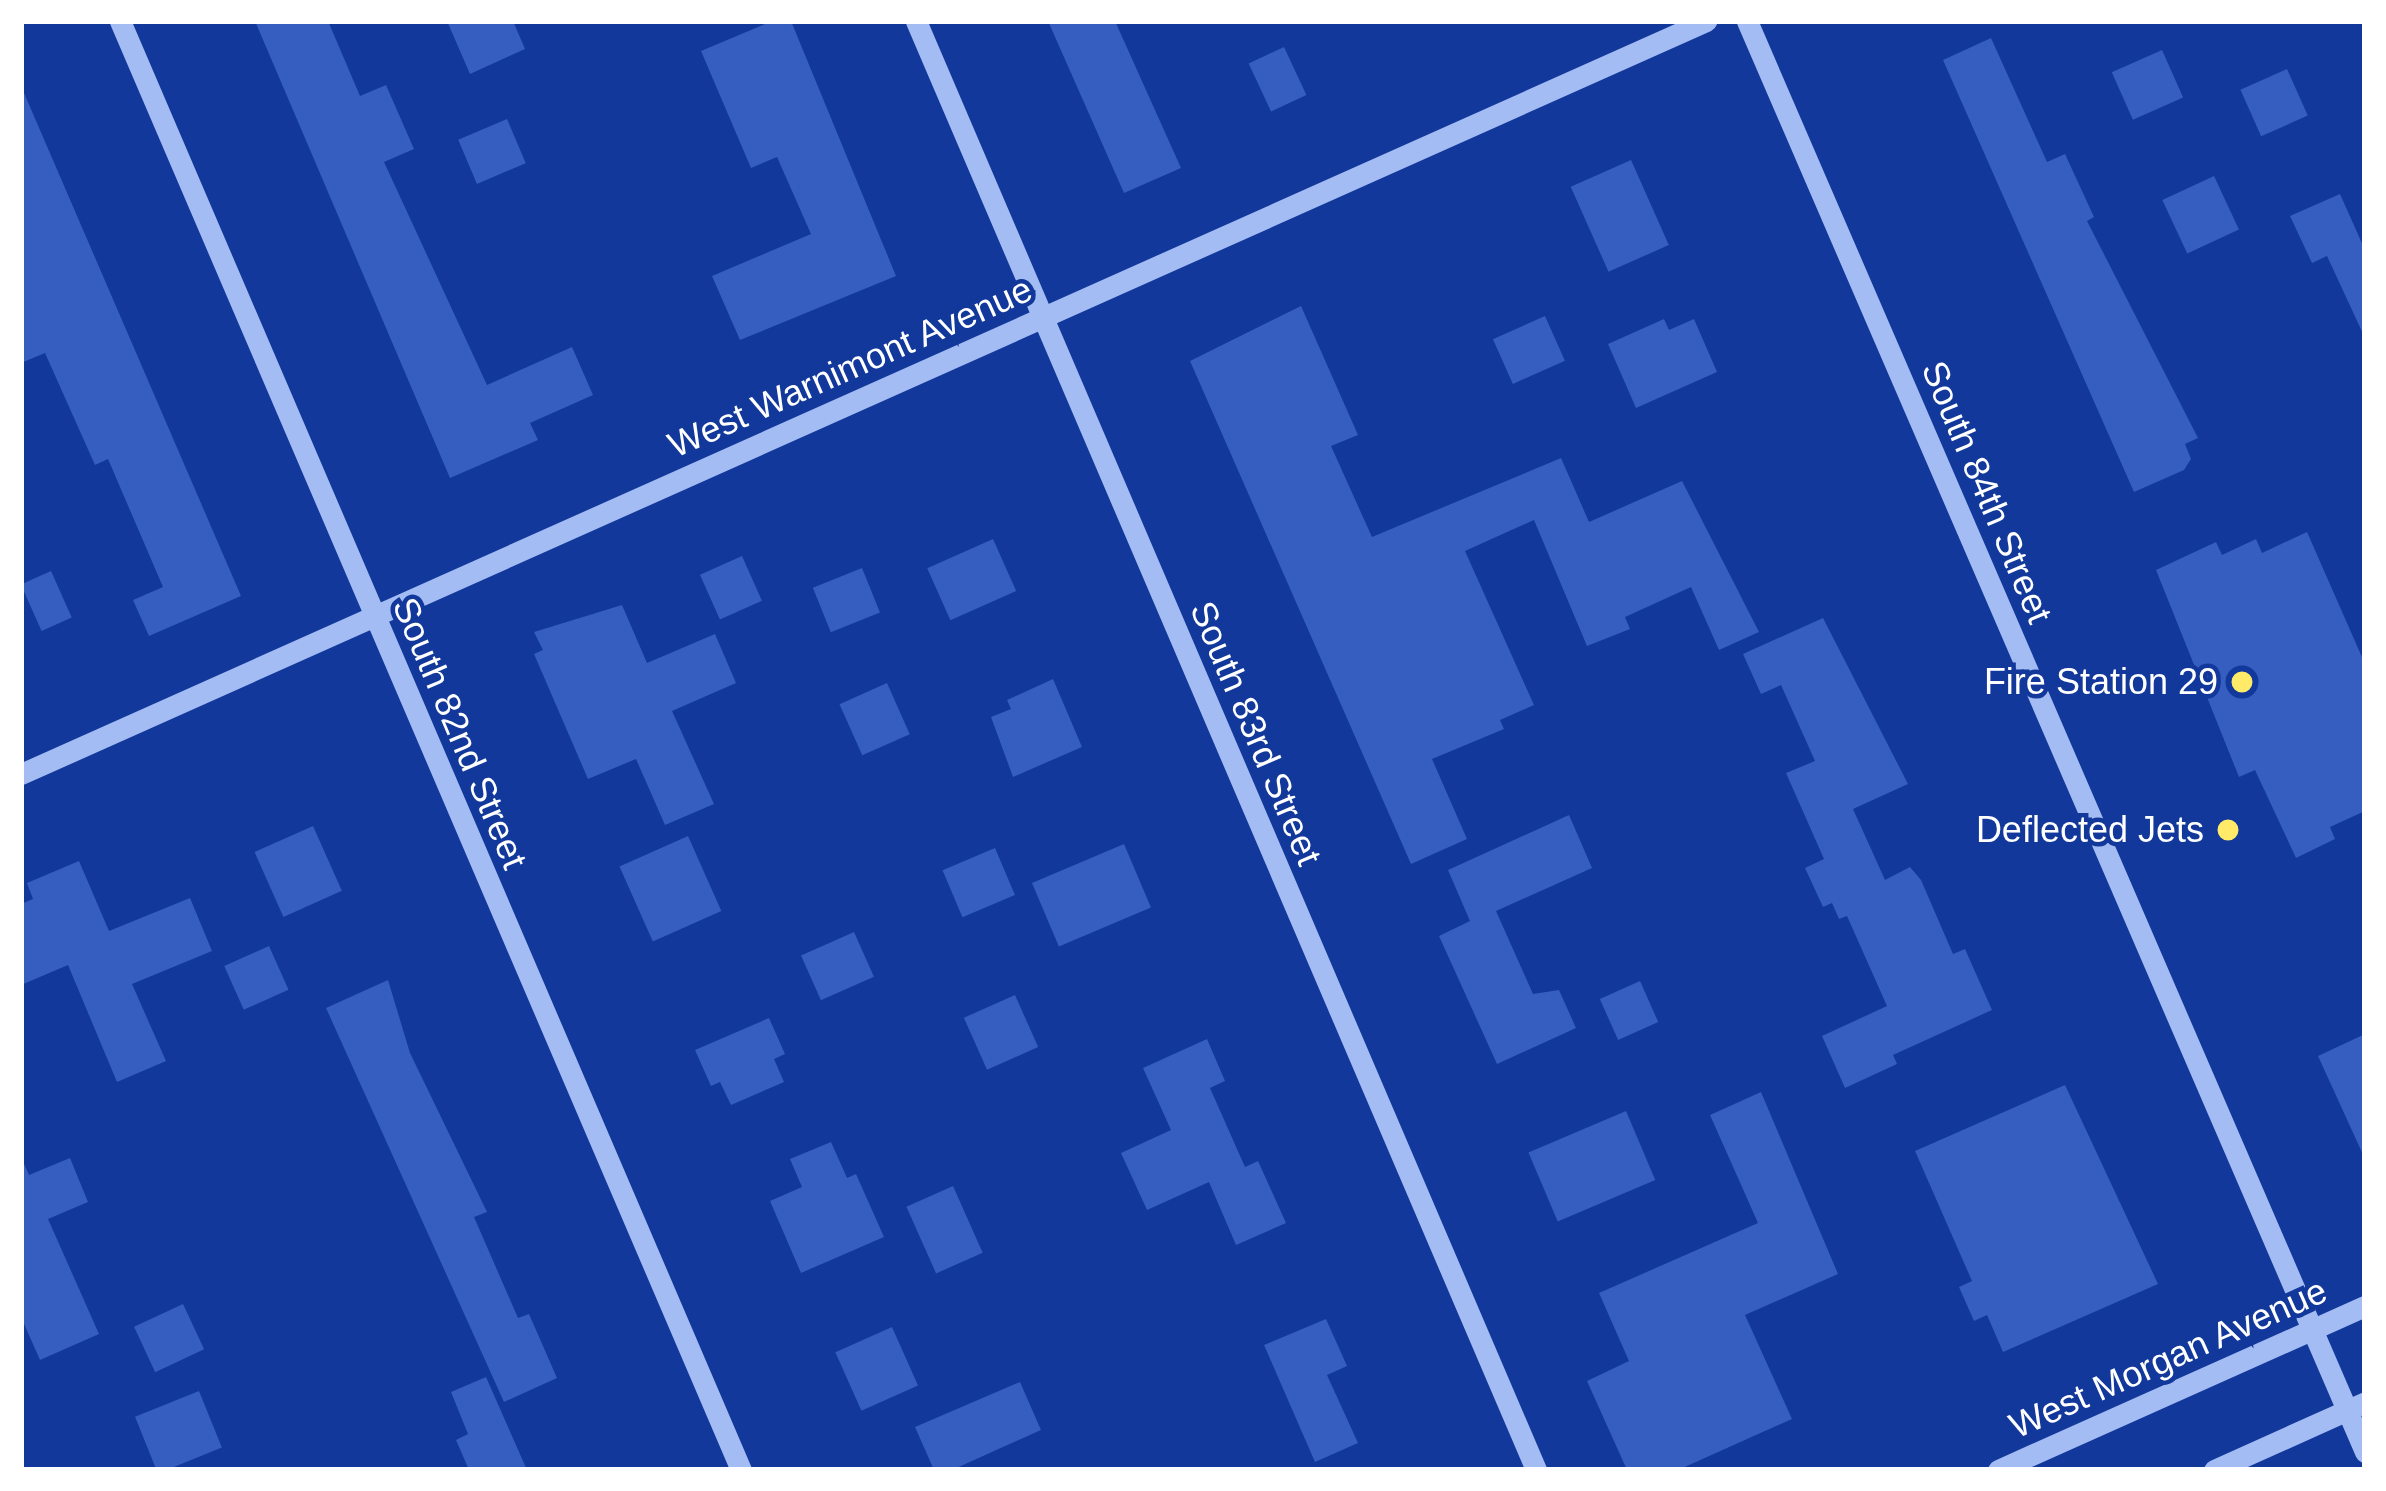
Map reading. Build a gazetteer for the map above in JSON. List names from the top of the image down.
{
  "streets": {
    "street": [
      "West Warnimont Avenue",
      "South 84th Street",
      "South 82nd Street",
      "South 83rd Street",
      "West Morgan Avenue"
    ]
  },
  "crossings": [
    ["West Warnimont Avenue", "South 82nd Street"],
    ["West Warnimont Avenue", "South 83rd Street"],
    ["South 84th Street", "West Morgan Avenue"]
  ],
  "places": ["Fire Station 29", "Deflected Jets"]
}
